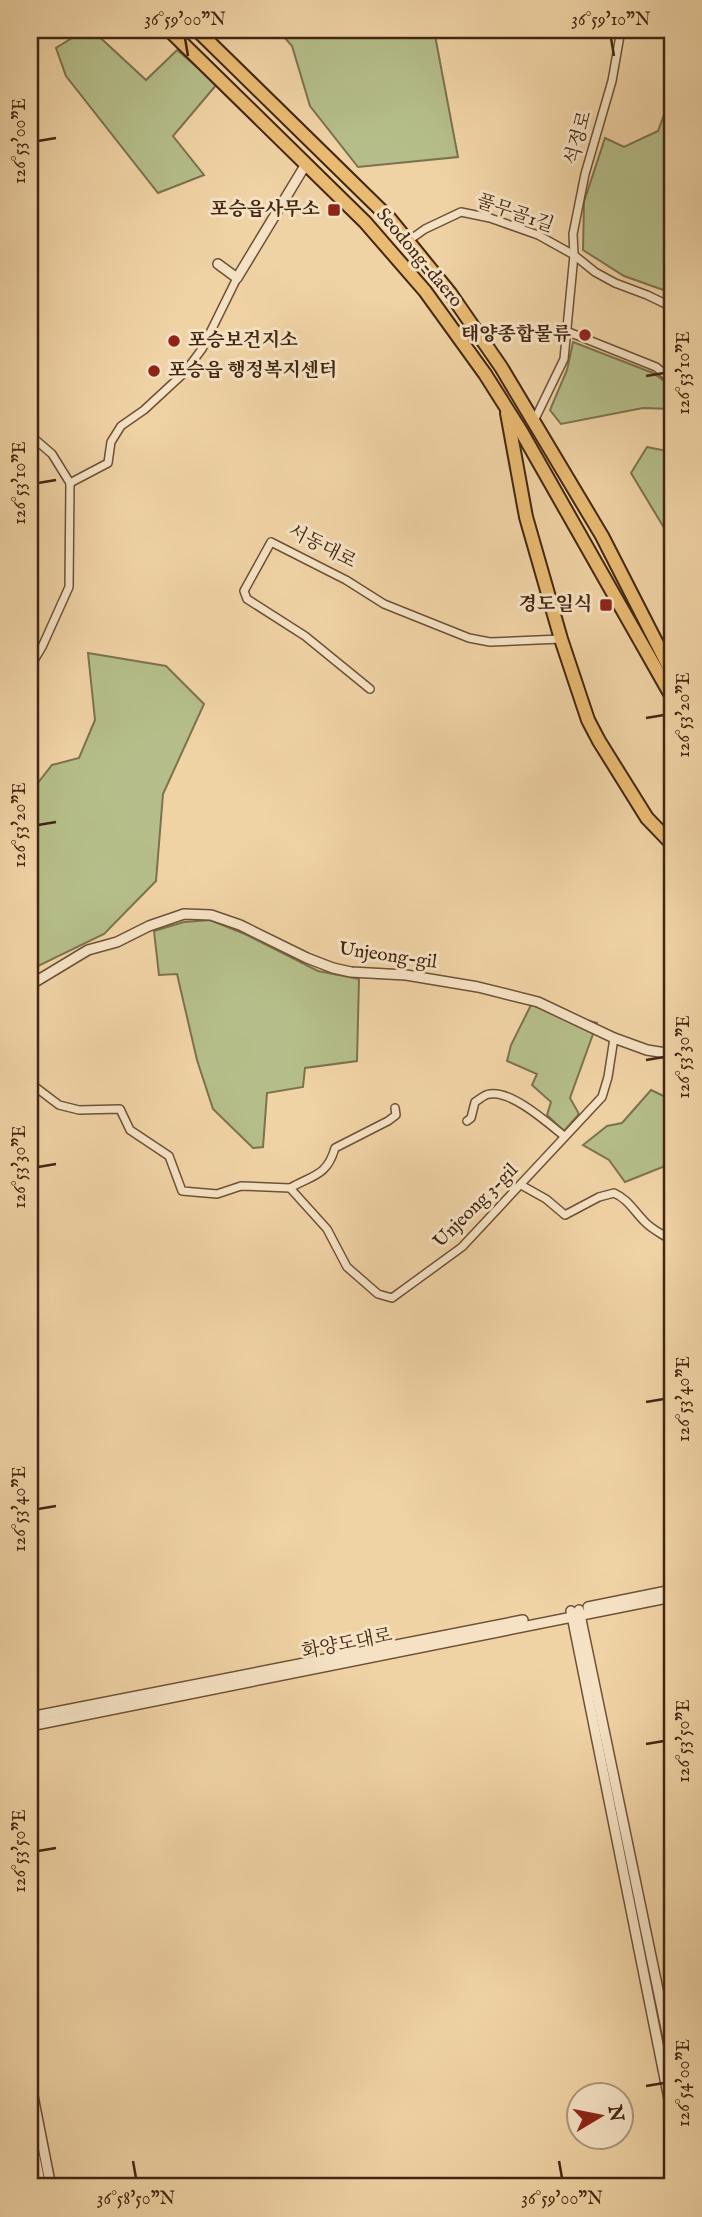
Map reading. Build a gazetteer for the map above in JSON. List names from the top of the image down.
{
  "streets": {
    "main road": ["Seodong-daero"],
    "street": [
      "석정로",
      "풀무골1길",
      "서동대로",
      "Unjeong-gil",
      "Unjeong 3-gil",
      "화양도대로"
    ]
  },
  "crossings": [
    ["석정로", "풀무골1길"],
    ["풀무골1길", "Seodong-daero"],
    ["Unjeong-gil", "Unjeong 3-gil"]
  ],
  "places": {
    "transit": ["포승읍사무소", "경도일식"],
    "other": ["태양종합물류", "포승보건지소", "포승읍 행정복지센터"]
  },
  "north": "right",
  "coordinates": [
    "36°59'00\"N",
    "36°59'10\"N",
    "126°53'00\"E",
    "126°53'10\"E",
    "126°53'20\"E",
    "126°53'30\"E",
    "126°53'40\"E",
    "126°53'50\"E",
    "126°54'00\"E",
    "36°58'50\"N"
  ]
}
